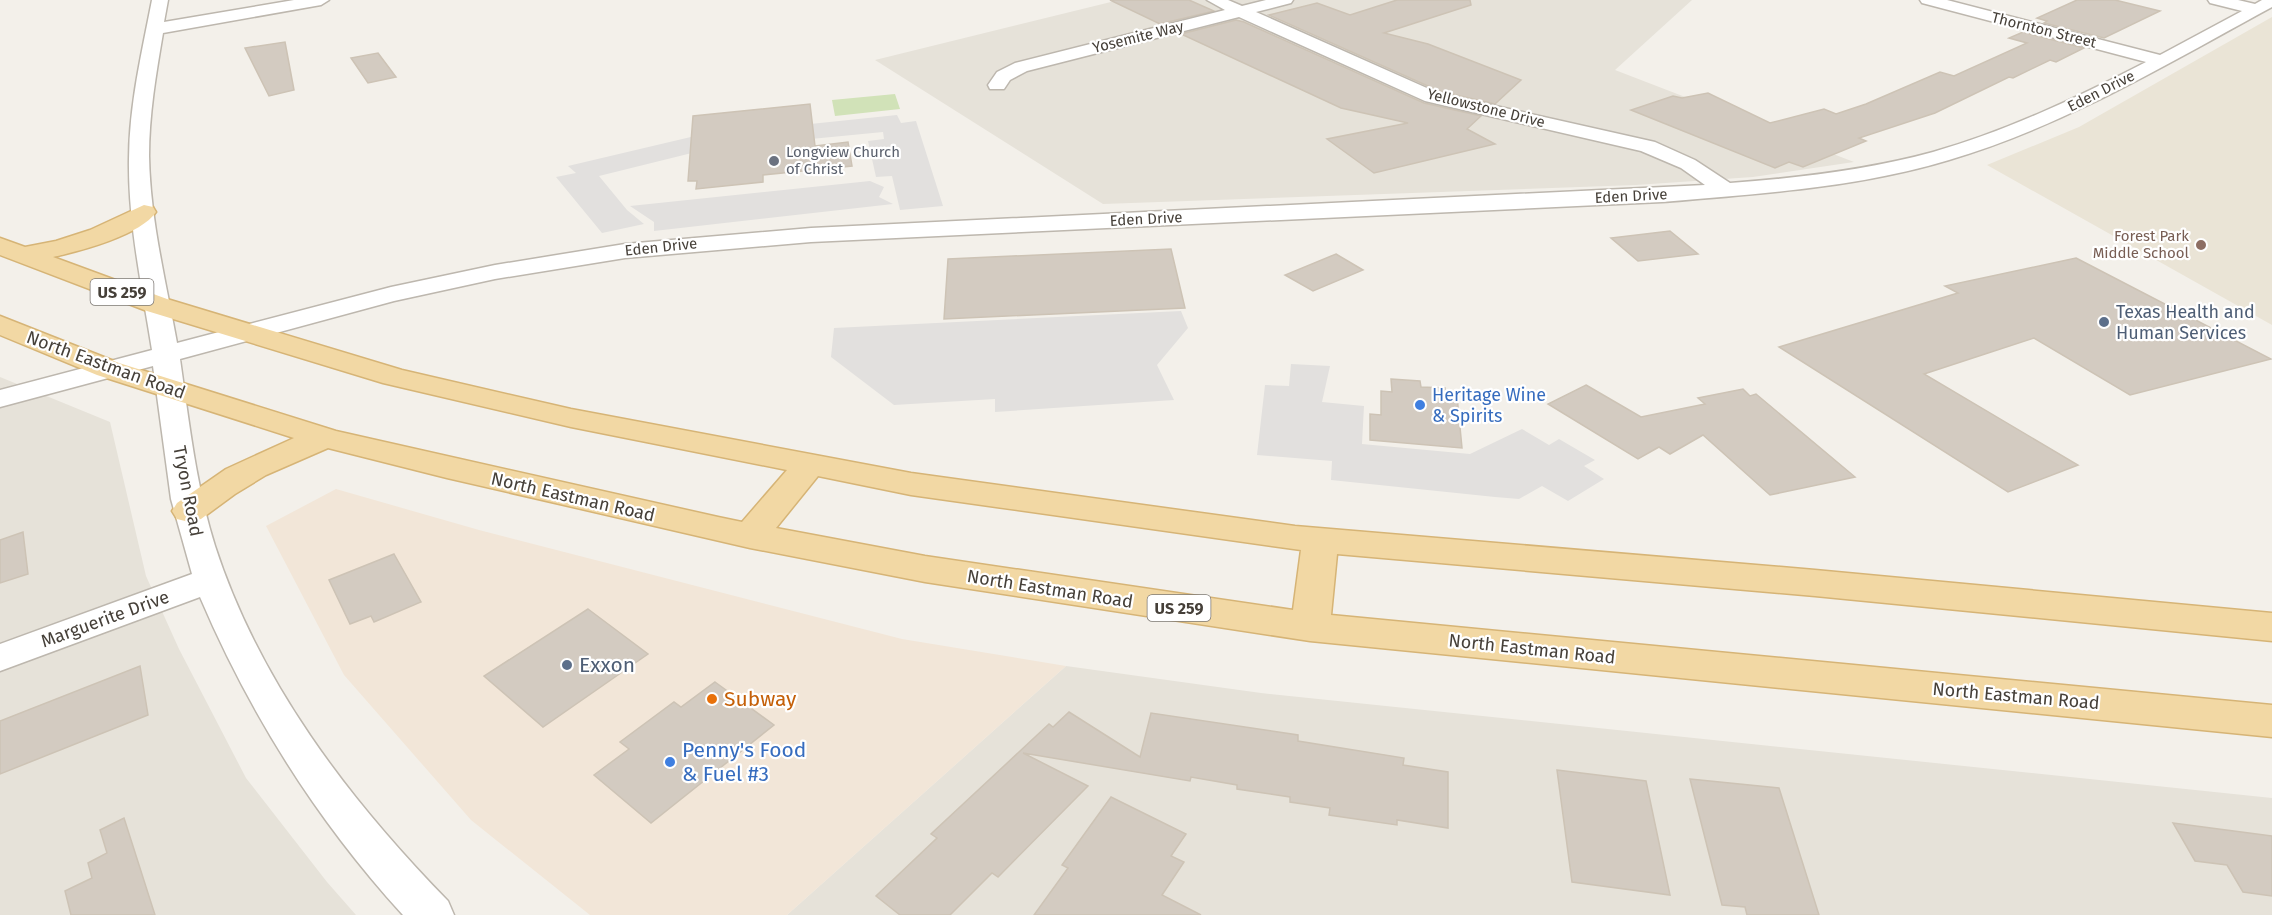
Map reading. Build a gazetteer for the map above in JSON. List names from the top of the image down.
{
  "streets": {
    "main road": ["US 259", "North Eastman Road"],
    "street": [
      "Thornton Street",
      "Yosemite Way",
      "Eden Drive",
      "Yellowstone Drive",
      "Tryon Road",
      "Marguerite Drive"
    ]
  },
  "crossings": [
    ["Thornton Street", "Eden Drive"],
    ["Yosemite Way", "Yellowstone Drive"],
    ["Eden Drive", "Yellowstone Drive"],
    ["Eden Drive", "US 259"],
    ["Eden Drive", "North Eastman Road"],
    ["Eden Drive", "Tryon Road"],
    ["US 259", "Tryon Road"],
    ["North Eastman Road", "Tryon Road"],
    ["Tryon Road", "Marguerite Drive"]
  ],
  "places": [
    "Longview Church of Christ",
    "Forest Park Middle School",
    "Texas Health and Human Services",
    "Heritage Wine & Spirits",
    "Exxon",
    "Subway",
    "Penny's Food & Fuel #3"
  ]
}
